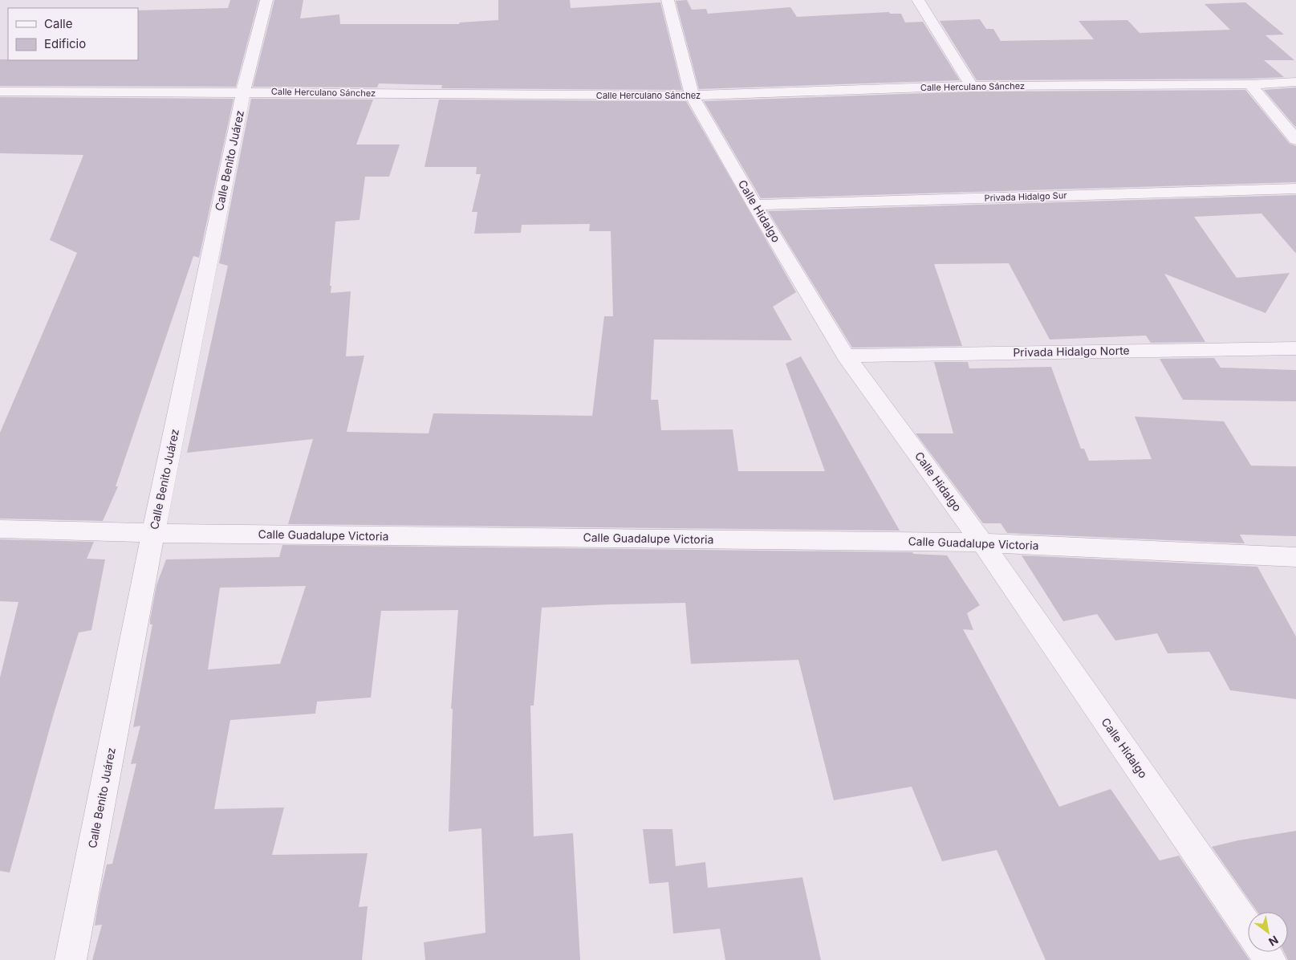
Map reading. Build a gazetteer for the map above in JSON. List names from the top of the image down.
{
  "streets": {
    "street": [
      "Calle Herculano Sánchez",
      "Calle Benito Juárez",
      "Privada Hidalgo Sur",
      "Calle Hidalgo",
      "Privada Hidalgo Norte",
      "Calle Guadalupe Victoria"
    ]
  },
  "crossings": [
    ["Calle Herculano Sánchez", "Calle Benito Juárez"],
    ["Calle Herculano Sánchez", "Calle Hidalgo"],
    ["Calle Benito Juárez", "Calle Guadalupe Victoria"],
    ["Privada Hidalgo Sur", "Calle Hidalgo"],
    ["Calle Hidalgo", "Privada Hidalgo Norte"],
    ["Calle Hidalgo", "Calle Guadalupe Victoria"]
  ],
  "legend": ["Calle", "Edificio"],
  "north": "bottom right"
}
